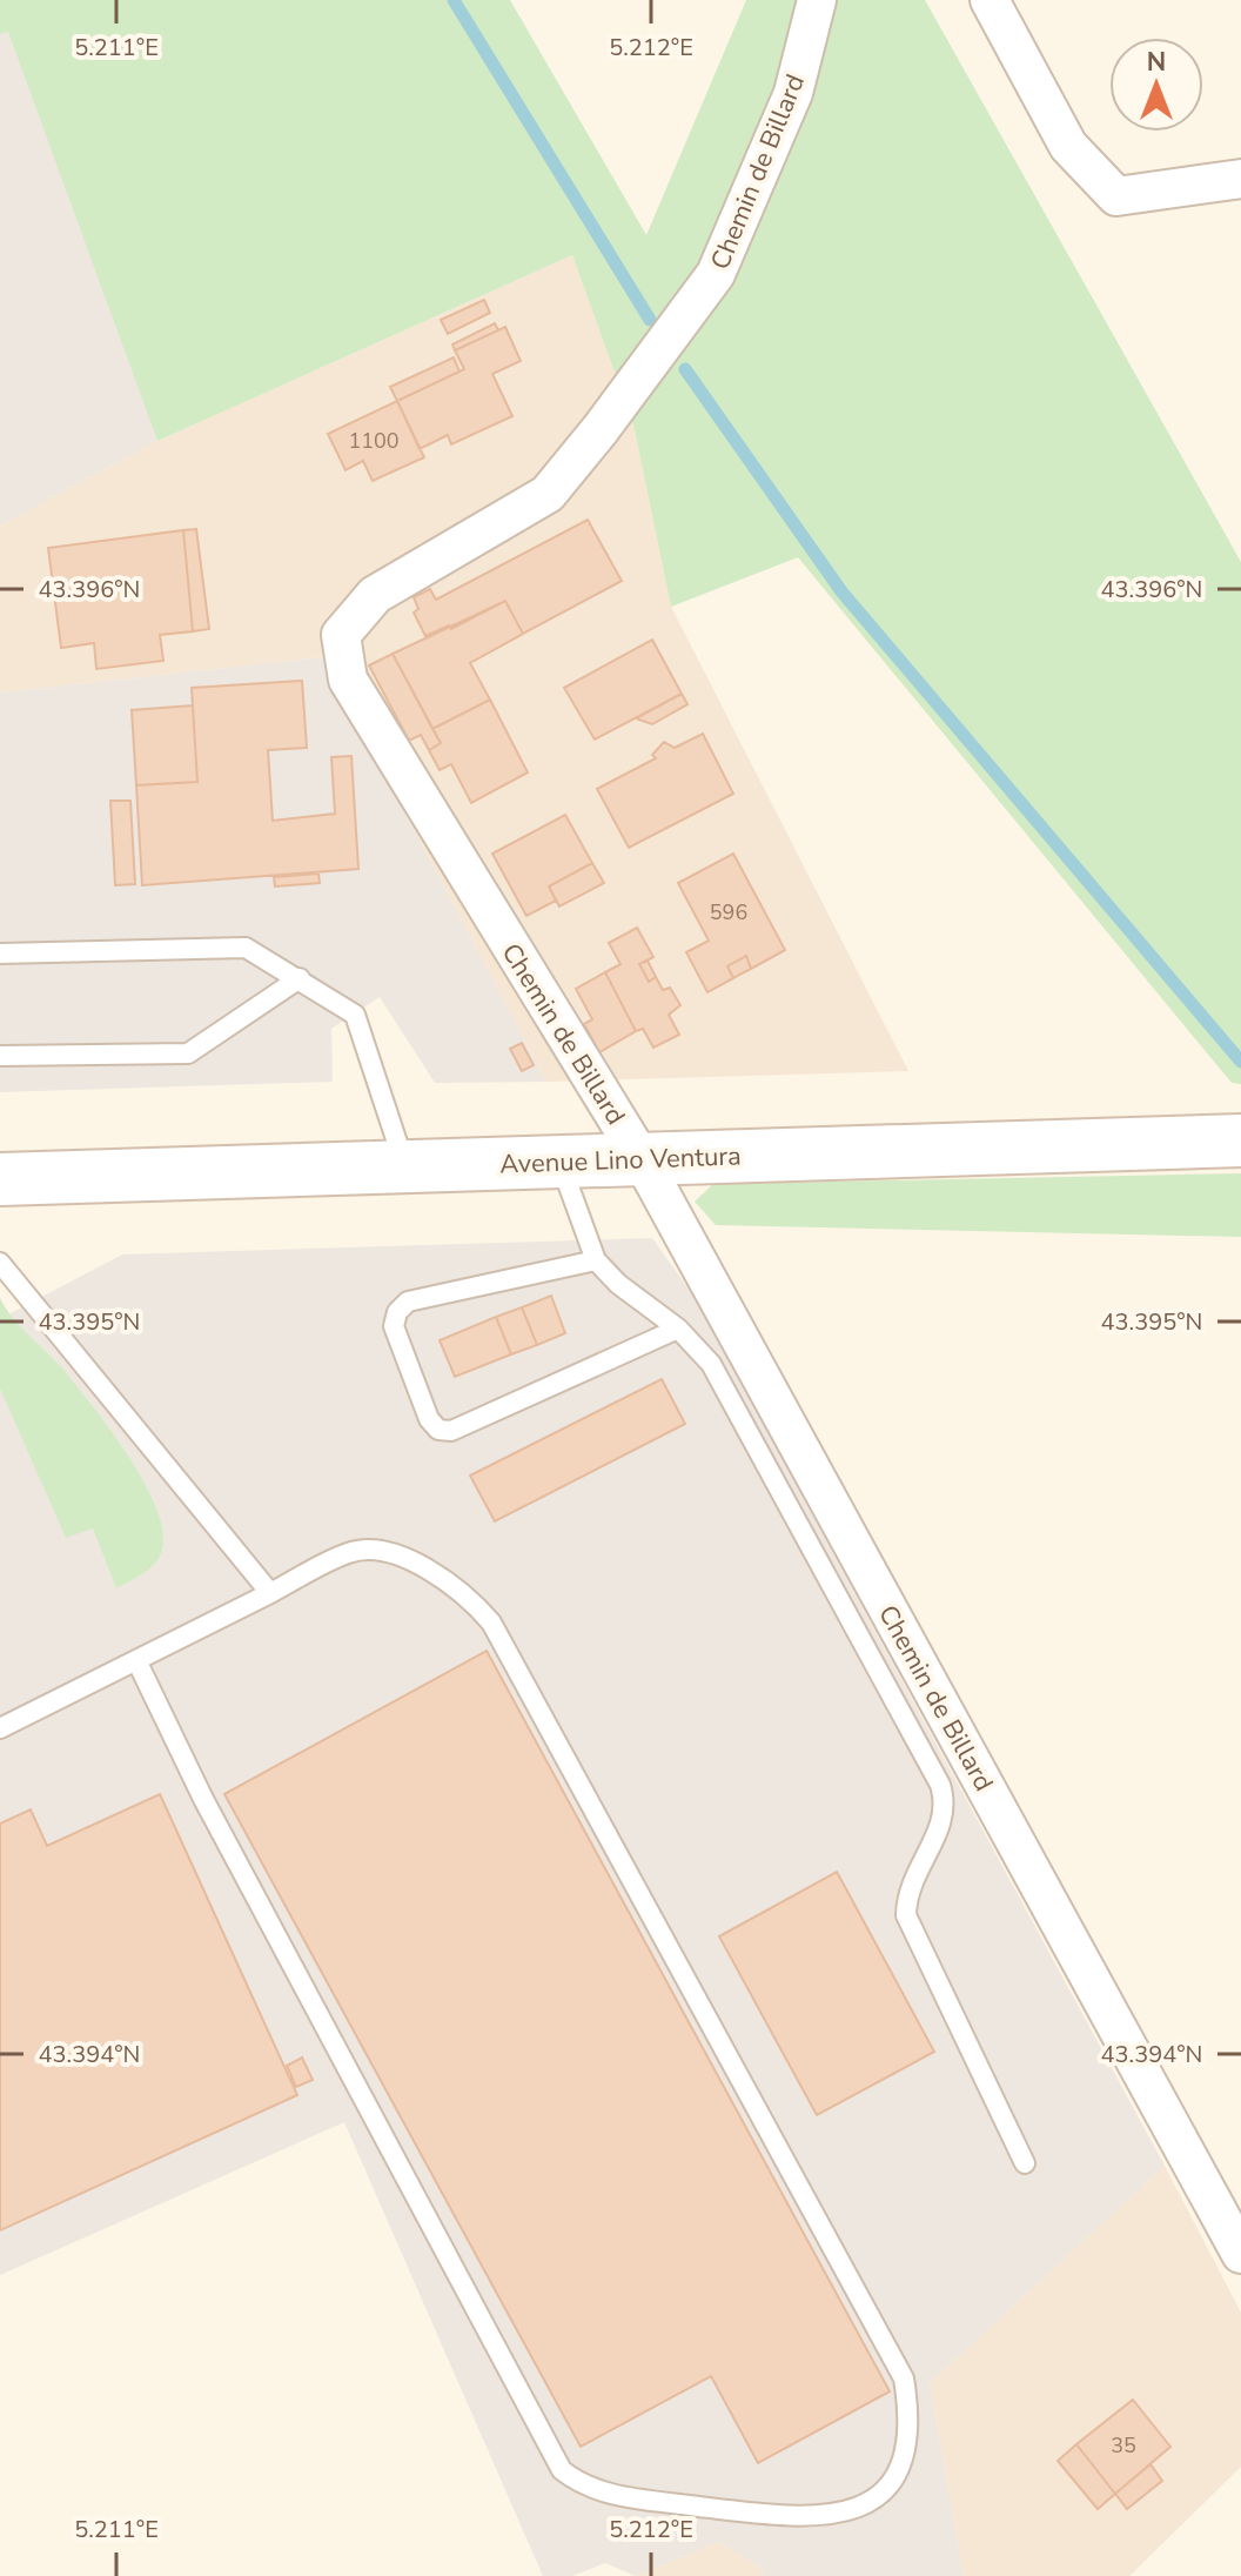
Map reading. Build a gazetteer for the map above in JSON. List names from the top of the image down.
{
  "streets": {
    "main road": ["Avenue Lino Ventura"],
    "street": ["Chemin de Billard"]
  },
  "crossings": [
    ["Chemin de Billard", "Avenue Lino Ventura"]
  ],
  "house_numbers": ["1100", "596", "35"],
  "north": "top",
  "coordinates": [
    "5.211°E",
    "5.212°E",
    "43.396°N",
    "43.395°N",
    "43.394°N"
  ]
}
